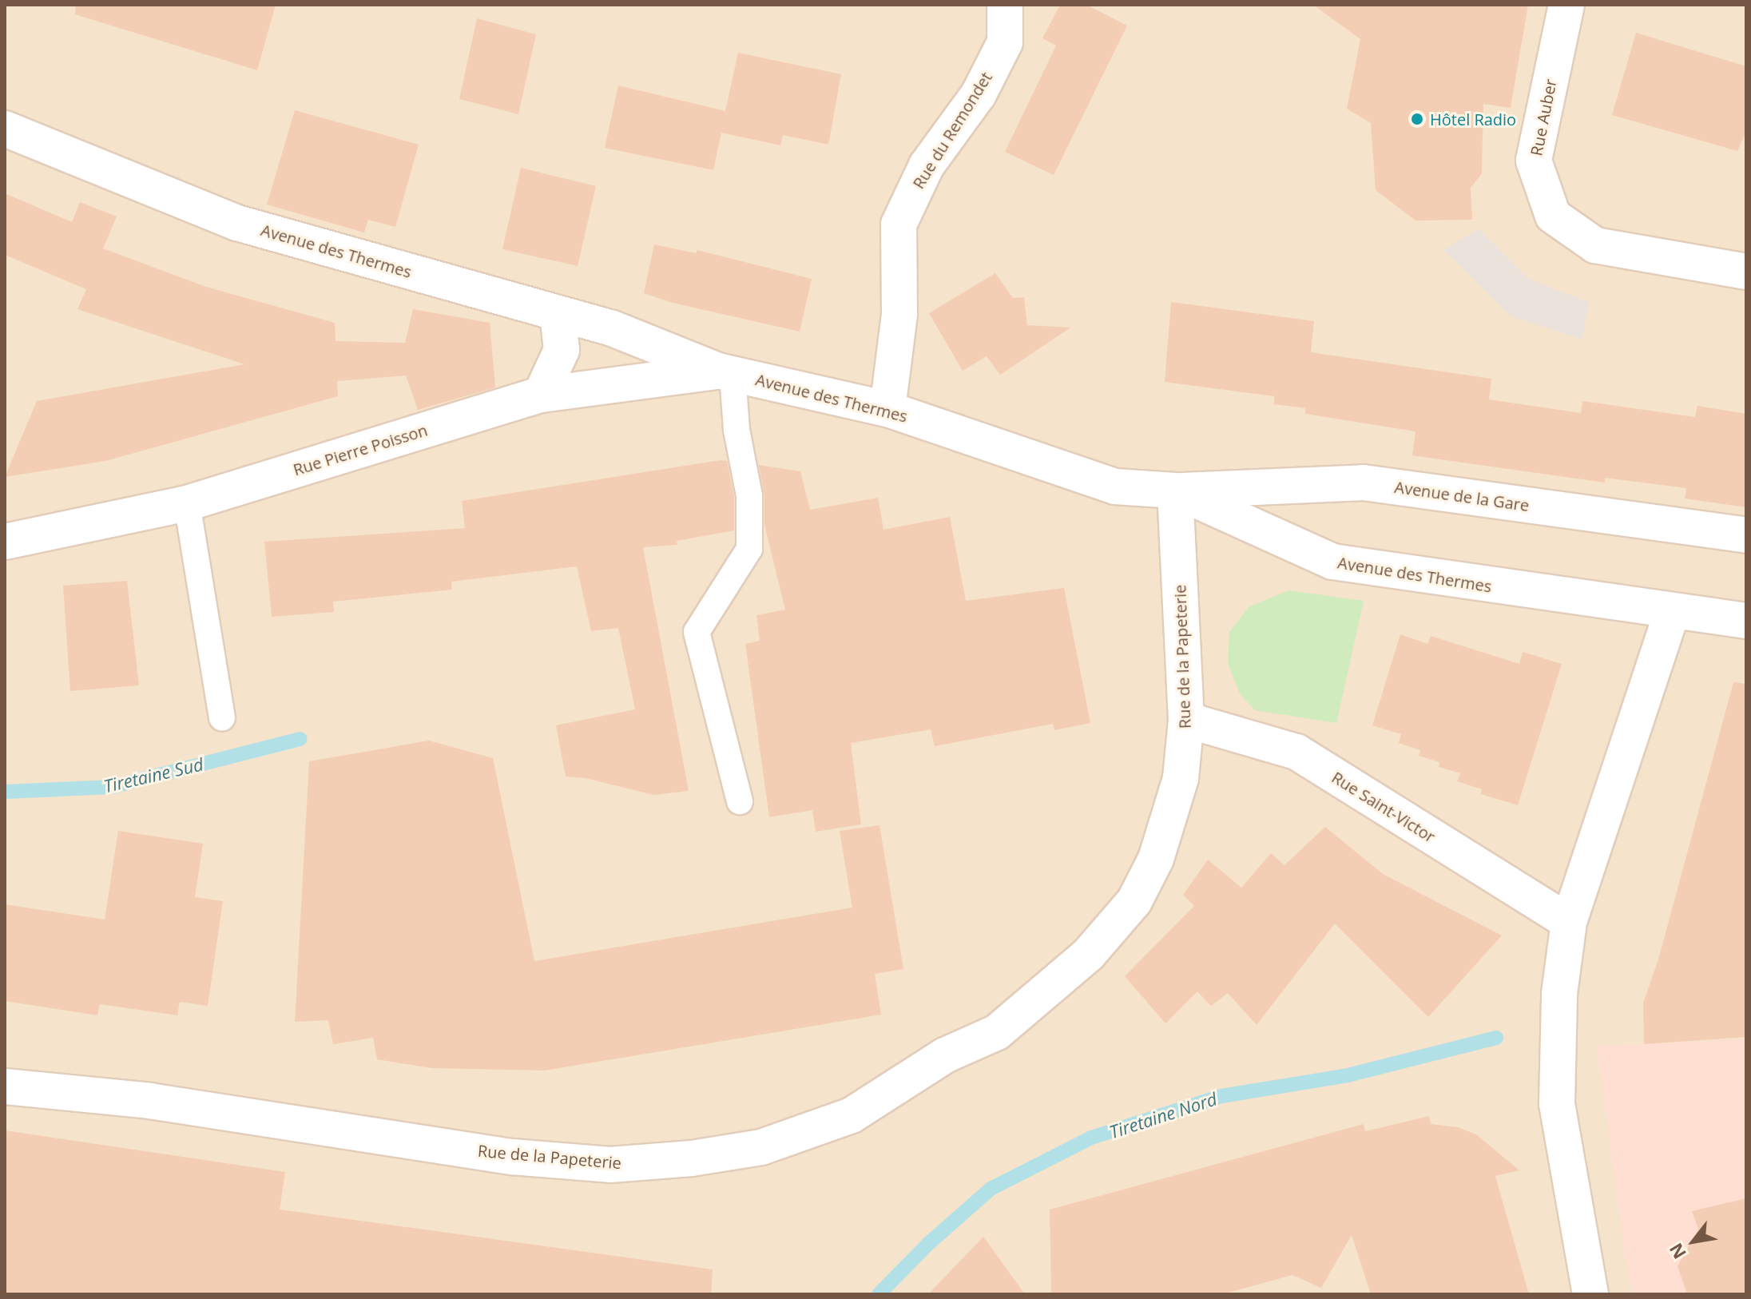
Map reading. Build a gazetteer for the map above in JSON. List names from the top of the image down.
{
  "streets": {
    "street": [
      "Rue Auber",
      "Rue du Remondet",
      "Avenue des Thermes",
      "Rue Pierre Poisson",
      "Avenue de la Gare",
      "Rue de la Papeterie",
      "Rue Saint-Victor"
    ]
  },
  "crossings": [
    ["Rue du Remondet", "Avenue des Thermes"],
    ["Avenue des Thermes", "Rue Pierre Poisson"],
    ["Avenue des Thermes", "Avenue de la Gare"],
    ["Avenue des Thermes", "Rue de la Papeterie"],
    ["Avenue de la Gare", "Rue de la Papeterie"],
    ["Rue de la Papeterie", "Rue Saint-Victor"]
  ],
  "water": ["Tiretaine Sud", "Tiretaine Nord"],
  "places": ["Hôtel Radio"],
  "north": "bottom left"
}
